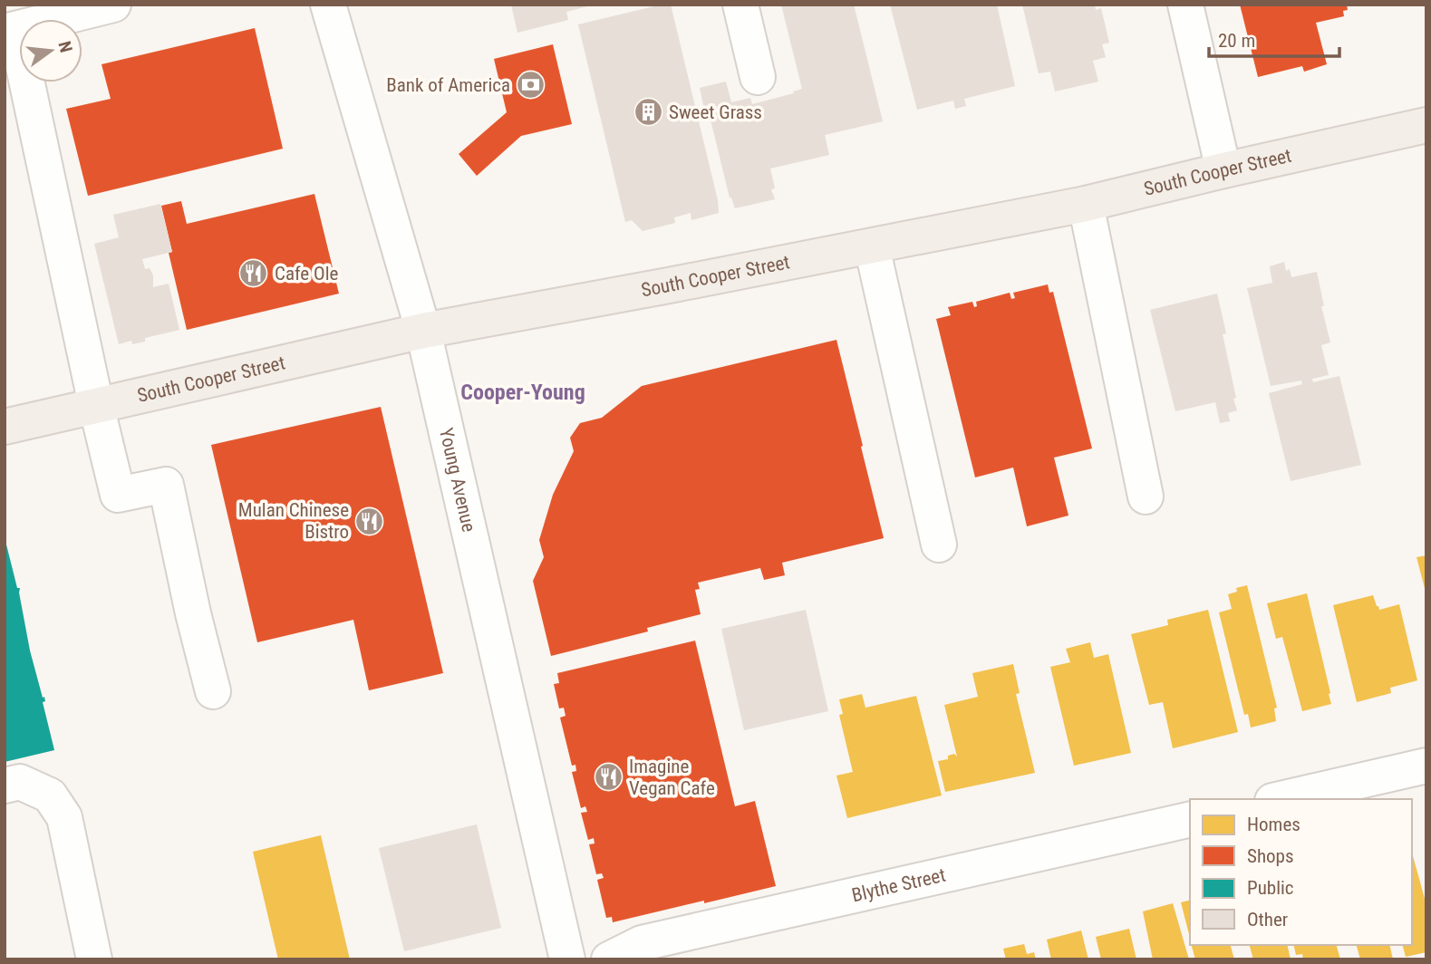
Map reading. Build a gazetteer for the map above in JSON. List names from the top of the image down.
{
  "streets": {
    "main road": ["South Cooper Street"],
    "street": ["Young Avenue", "Blythe Street"]
  },
  "crossings": [
    ["South Cooper Street", "Young Avenue"]
  ],
  "districts": ["Cooper-Young"],
  "places": {
    "bank": ["Bank of America"],
    "building": ["Sweet Grass"],
    "restaurant": ["Cafe Ole", "Mulan Chinese Bistro", "Imagine Vegan Cafe"]
  },
  "legend": [
    "Homes",
    "Shops",
    "Public",
    "Other"
  ],
  "scale_bar": "20 m",
  "north": "right"
}
